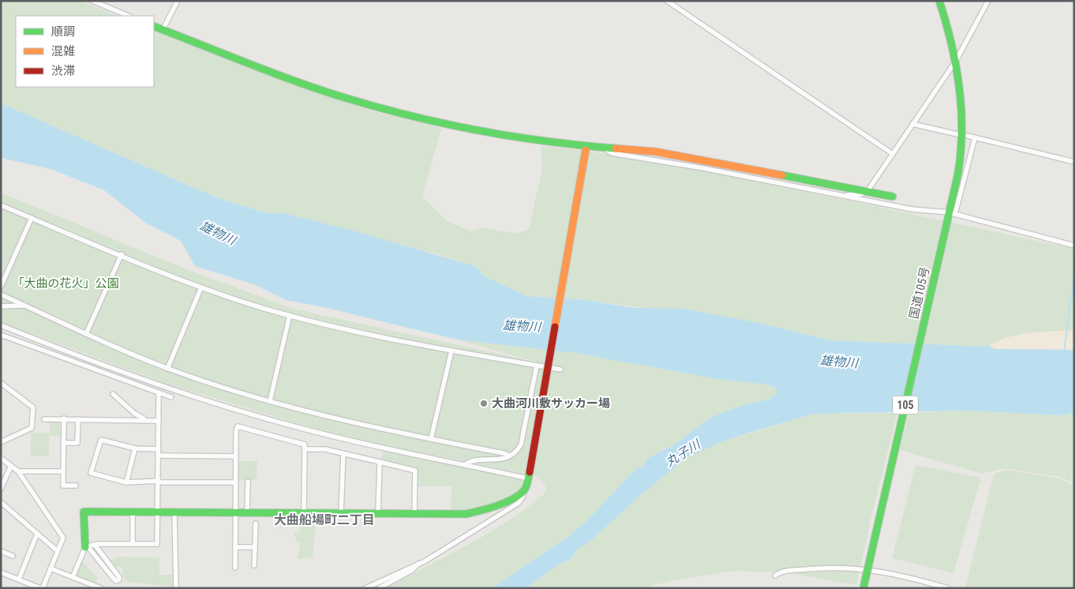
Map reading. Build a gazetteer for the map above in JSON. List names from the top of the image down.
{
  "streets": {
    "main road": ["国道105号", "105"]
  },
  "districts": ["大曲船場町二丁目"],
  "water": ["雄物川", "丸子川"],
  "parks": ["「大曲の花火」公園"],
  "places": ["大曲河川敷サッカー場"],
  "legend": ["順調", "混雑", "渋滞"]
}
